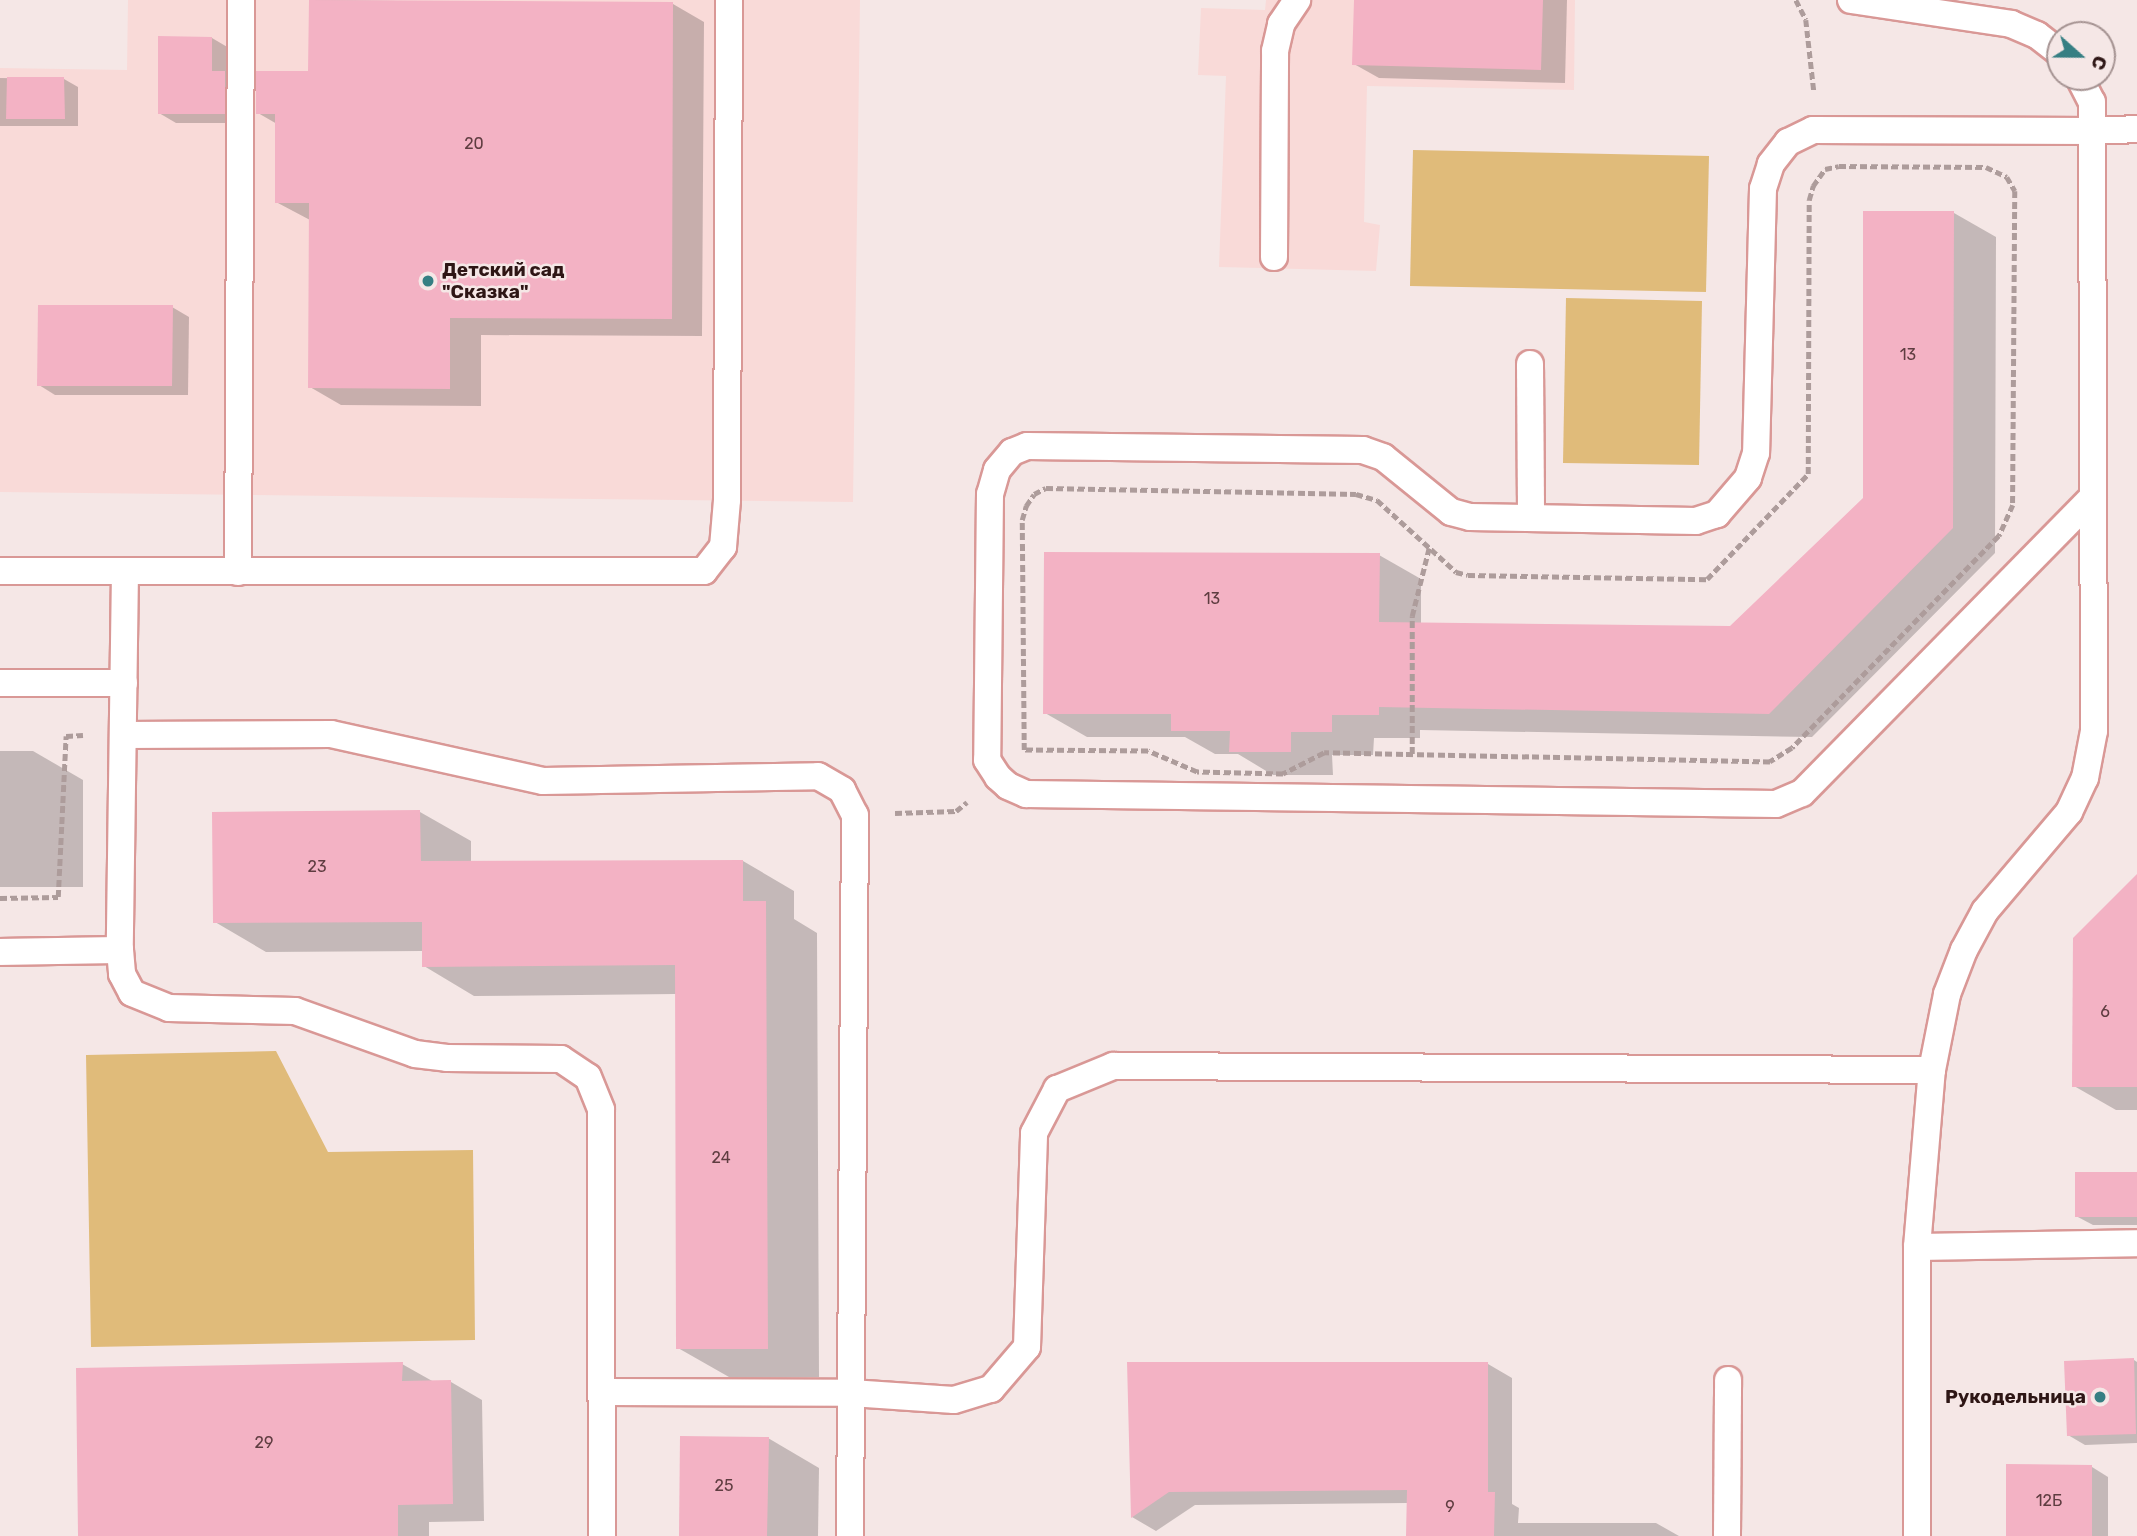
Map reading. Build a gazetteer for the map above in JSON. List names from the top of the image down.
{
  "places": ["Детский сад \"Сказка\"", "Рукодельница"],
  "house_numbers": [
    "20",
    "13",
    "13",
    "23",
    "6",
    "24",
    "29",
    "25",
    "12Б",
    "9"
  ],
  "north": "right"
}
